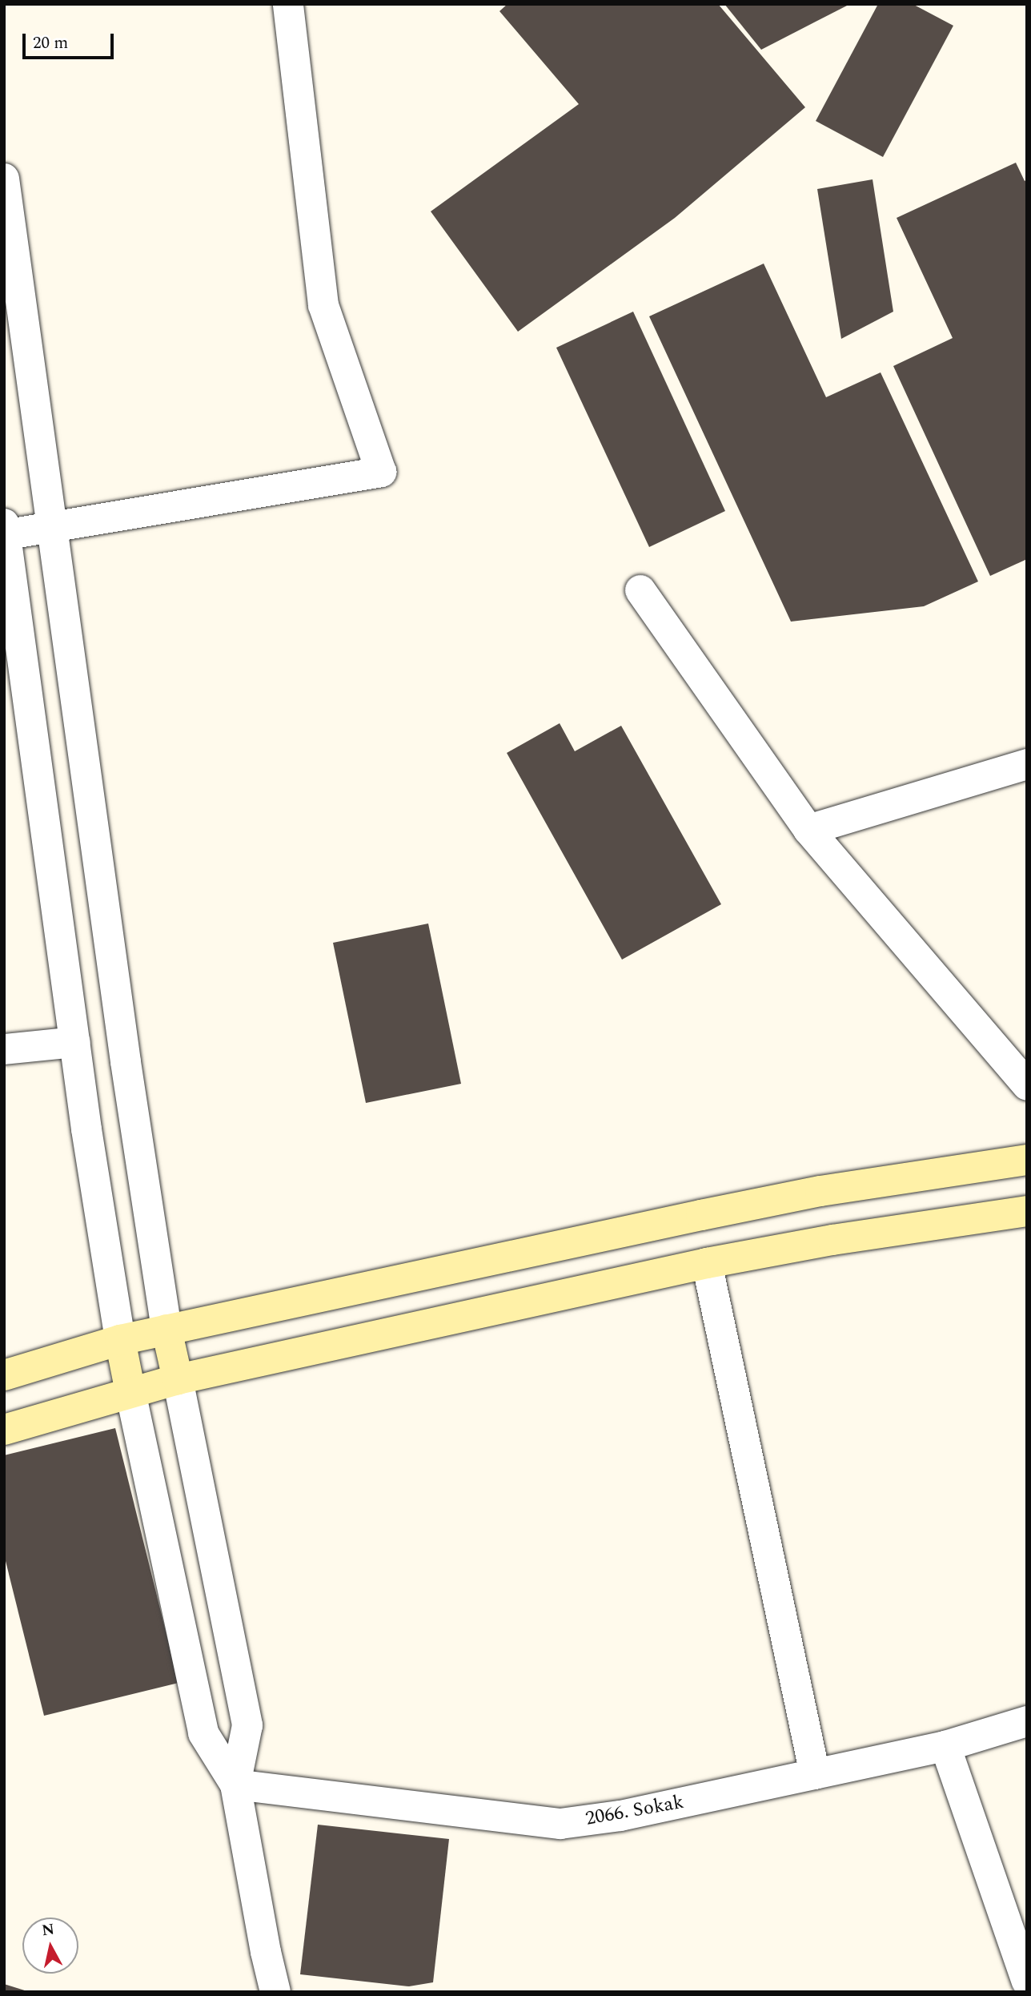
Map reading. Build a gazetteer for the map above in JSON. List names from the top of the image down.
{
  "streets": {
    "street": ["2066. Sokak"]
  },
  "scale_bar": "20 m",
  "north": "top"
}
